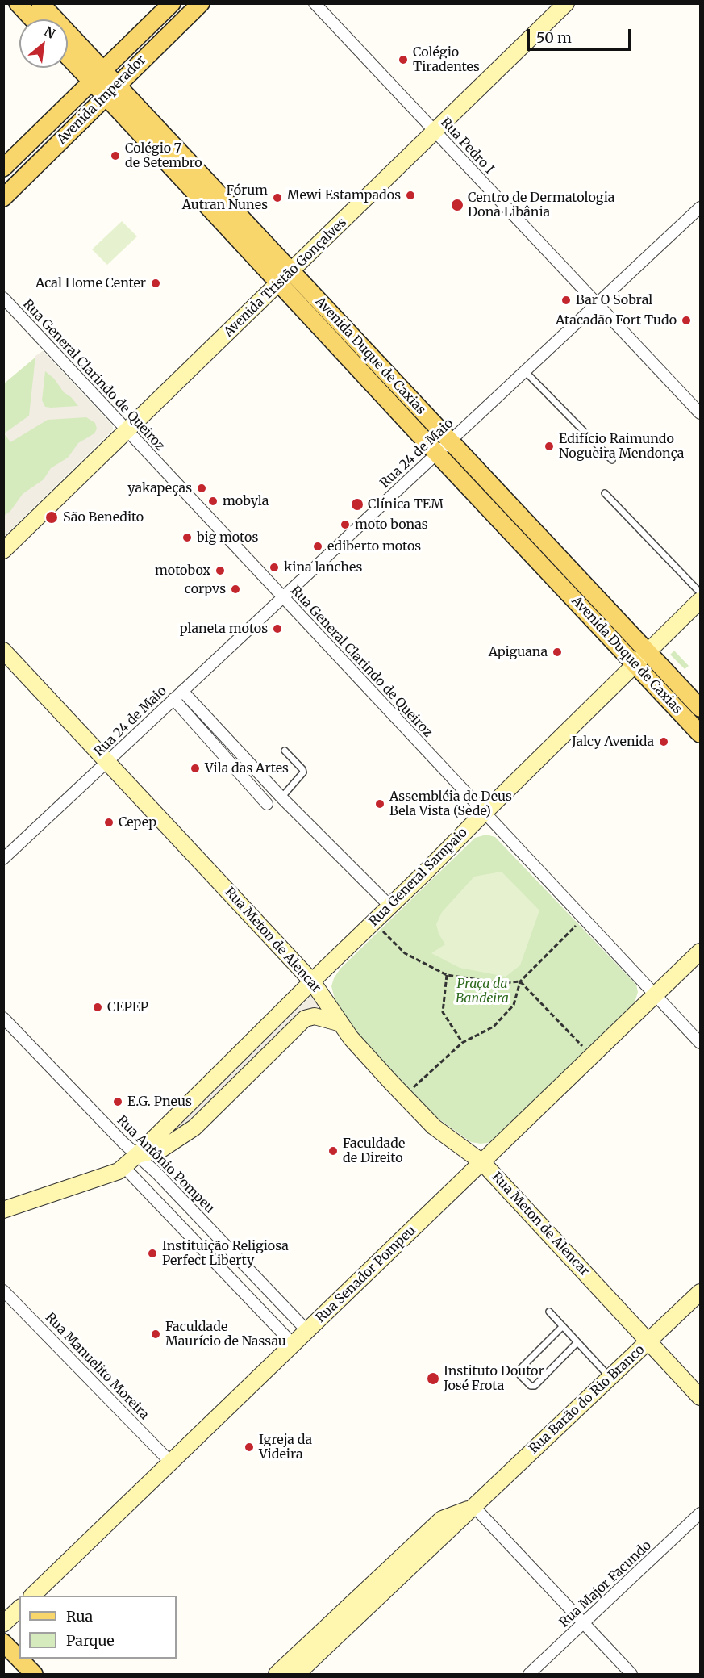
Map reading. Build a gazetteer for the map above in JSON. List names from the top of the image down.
{
  "streets": {
    "main road": ["Avenida Imperador", "Avenida Duque de Caxias"],
    "street": [
      "Rua Pedro I",
      "Avenida Tristão Gonçalves",
      "Rua General Clarindo de Queiroz",
      "Rua 24 de Maio",
      "Rua General Sampaio",
      "Rua Meton de Alencar",
      "Rua Antônio Pompeu",
      "Rua Senador Pompeu",
      "Rua Manuelito Moreira",
      "Rua Barão do Rio Branco",
      "Rua Major Facundo"
    ]
  },
  "crossings": [
    ["Avenida Imperador", "Avenida Duque de Caxias"],
    ["Rua Pedro I", "Avenida Tristão Gonçalves"],
    ["Rua Pedro I", "Rua 24 de Maio"],
    ["Avenida Tristão Gonçalves", "Avenida Duque de Caxias"],
    ["Avenida Tristão Gonçalves", "Rua General Clarindo de Queiroz"],
    ["Avenida Duque de Caxias", "Rua 24 de Maio"],
    ["Avenida Duque de Caxias", "Rua General Sampaio"],
    ["Rua General Clarindo de Queiroz", "Rua 24 de Maio"],
    ["Rua General Clarindo de Queiroz", "Rua General Sampaio"],
    ["Rua General Clarindo de Queiroz", "Rua Senador Pompeu"],
    ["Rua 24 de Maio", "Rua Meton de Alencar"],
    ["Rua General Sampaio", "Rua Meton de Alencar"],
    ["Rua General Sampaio", "Rua Antônio Pompeu"],
    ["Rua Meton de Alencar", "Rua Senador Pompeu"],
    ["Rua Meton de Alencar", "Rua Barão do Rio Branco"],
    ["Rua Antônio Pompeu", "Rua Senador Pompeu"],
    ["Rua Senador Pompeu", "Rua Manuelito Moreira"]
  ],
  "parks": ["Praça da Bandeira"],
  "places": [
    "Colégio Tiradentes",
    "Colégio 7 de Setembro",
    "Mewi Estampados",
    "Fórum Autran Nunes",
    "Centro de Dermatologia Dona Libânia",
    "Acal Home Center",
    "Bar O Sobral",
    "Atacadão Fort Tudo",
    "Edifício Raimundo Nogueira Mendonça",
    "yakapeças",
    "mobyla",
    "Clínica TEM",
    "São Benedito",
    "moto bonas",
    "big motos",
    "ediberto motos",
    "kina lanches",
    "motobox",
    "corpvs",
    "planeta motos",
    "Apiguana",
    "Jalcy Avenida",
    "Vila das Artes",
    "Assembléia de Deus Bela Vista (Sede)",
    "Cepep",
    "CEPEP",
    "E.G. Pneus",
    "Faculdade de Direito",
    "Instituição Religiosa Perfect Liberty",
    "Faculdade Maurício de Nassau",
    "Instituto Doutor José Frota",
    "Igreja da Videira"
  ],
  "legend": ["Rua", "Parque"],
  "scale_bar": "50 m",
  "north": "top right"
}
